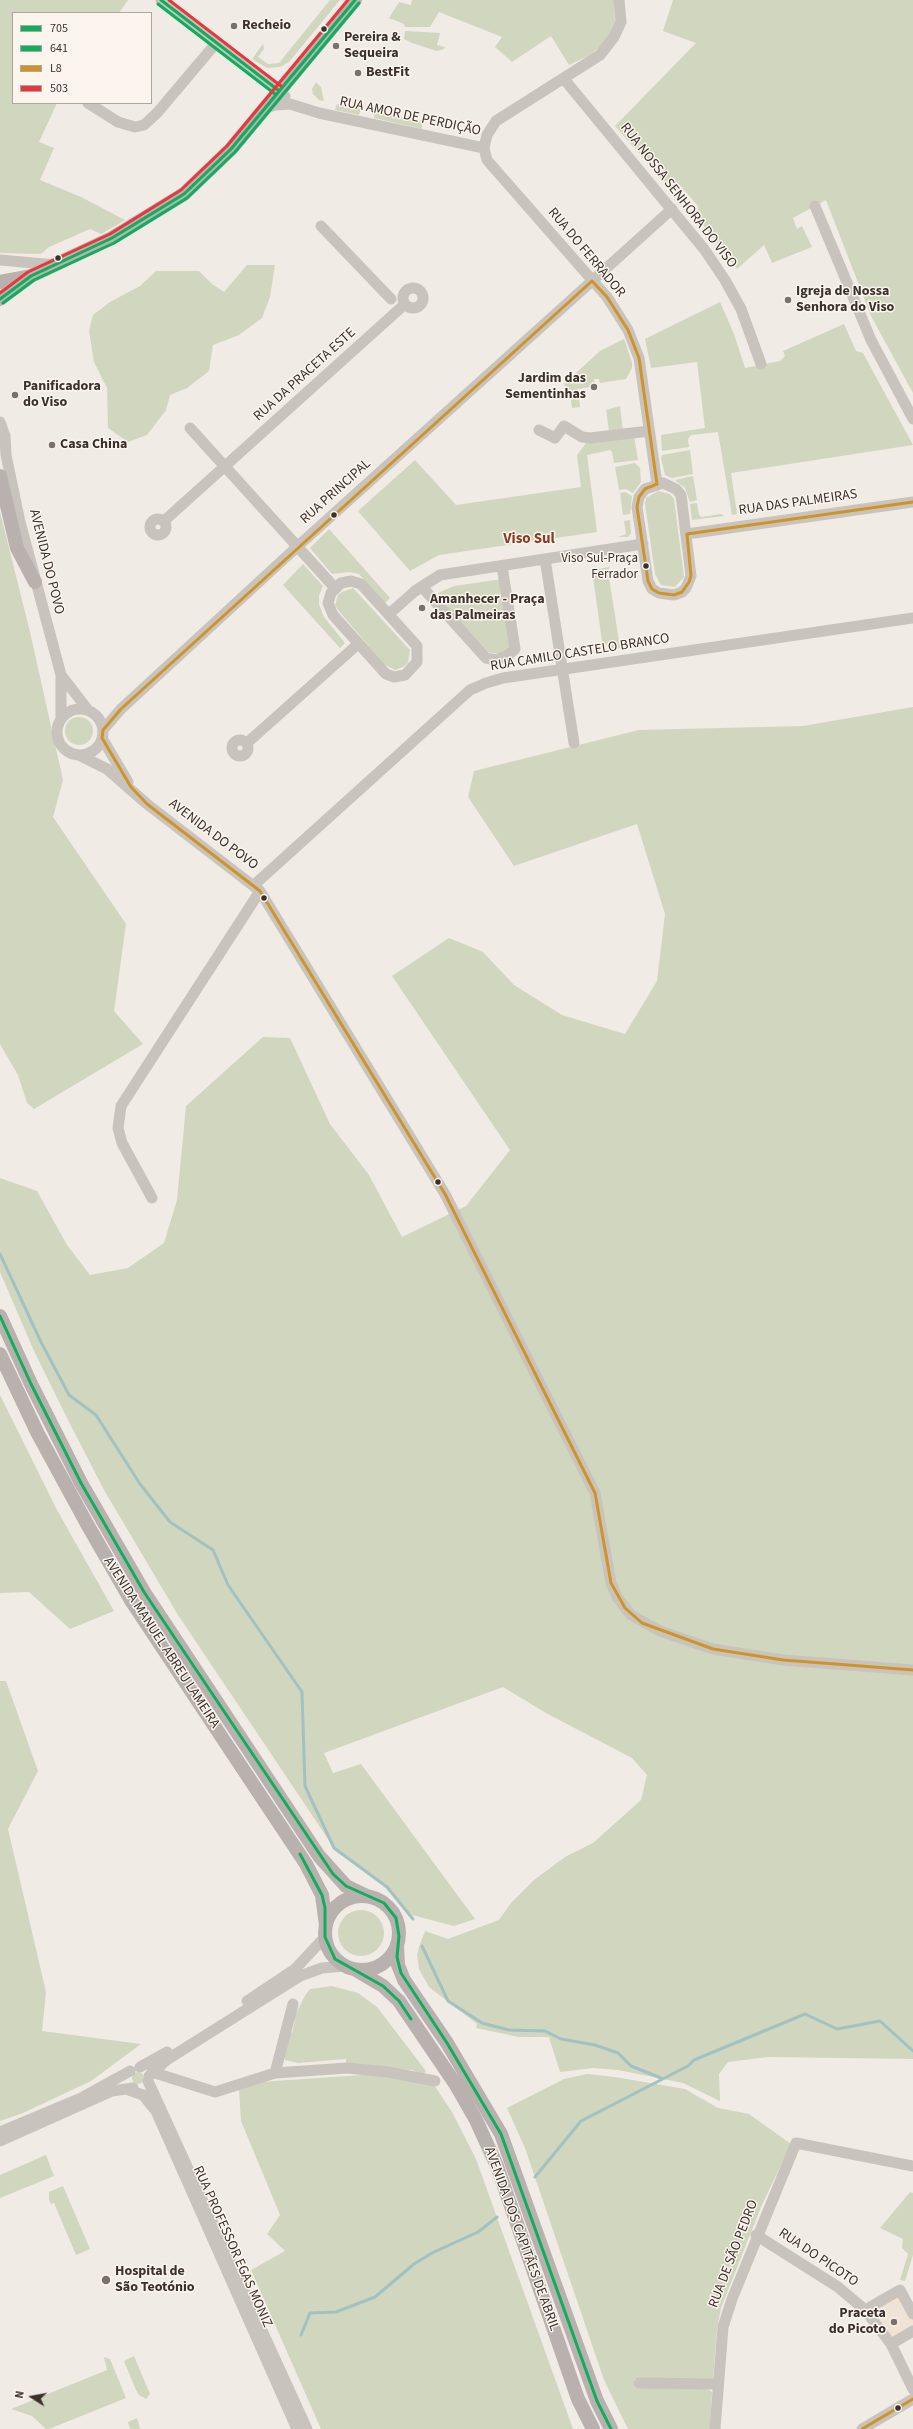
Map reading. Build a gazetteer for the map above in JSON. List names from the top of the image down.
{
  "streets": {
    "main road": ["AVENIDA MANUEL ABREU LAMEIRA", "AVENIDA DOS CAPITÃES DE ABRIL"],
    "street": [
      "RUA AMOR DE PERDIÇÃO",
      "RUA NOSSA SENHORA DO VISO",
      "RUA DO FERRADOR",
      "RUA DA PRACETA ESTE",
      "RUA PRINCIPAL",
      "RUA DAS PALMEIRAS",
      "AVENIDA DO POVO",
      "RUA CAMILO CASTELO BRANCO",
      "RUA PROFESSOR EGAS MONIZ",
      "RUA DE SÃO PEDRO",
      "RUA DO PICOTO"
    ]
  },
  "crossings": [
    ["RUA AMOR DE PERDIÇÃO", "RUA NOSSA SENHORA DO VISO"],
    ["RUA AMOR DE PERDIÇÃO", "RUA DO FERRADOR"],
    ["RUA NOSSA SENHORA DO VISO", "RUA PRINCIPAL"],
    ["RUA DO FERRADOR", "RUA PRINCIPAL"],
    ["RUA PRINCIPAL", "AVENIDA DO POVO"],
    ["AVENIDA DO POVO", "RUA CAMILO CASTELO BRANCO"],
    ["AVENIDA MANUEL ABREU LAMEIRA", "AVENIDA DOS CAPITÃES DE ABRIL"],
    ["RUA DE SÃO PEDRO", "RUA DO PICOTO"]
  ],
  "districts": ["Viso Sul"],
  "places": [
    "Recheio",
    "Pereira & Sequeira",
    "BestFit",
    "Igreja de Nossa Senhora do Viso",
    "Jardim das Sementinhas",
    "Panificadora do Viso",
    "Casa China",
    "Viso Sul-Praça Ferrador",
    "Amanhecer - Praça das Palmeiras",
    "Hospital de São Teotónio",
    "Praceta do Picoto"
  ],
  "lines": [
    "transit line 705",
    "transit line 503",
    "transit line 641",
    "transit line L8"
  ],
  "legend": [
    "705",
    "641",
    "L8",
    "503"
  ],
  "north": "left"
}
